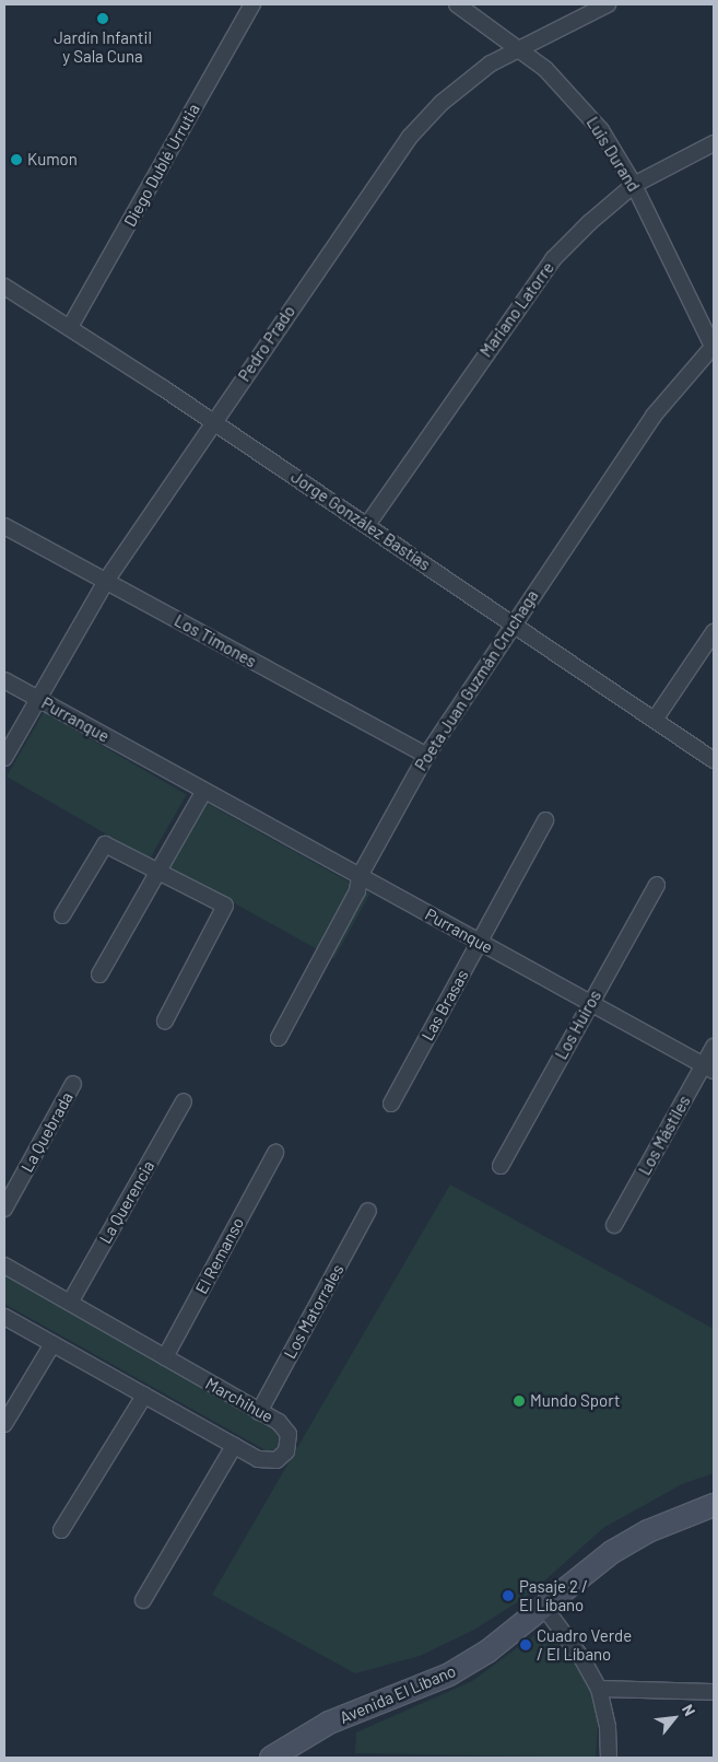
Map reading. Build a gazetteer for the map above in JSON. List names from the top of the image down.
{
  "streets": {
    "main road": ["Avenida El Líbano"],
    "street": [
      "Luis Durand",
      "Diego Dublé Urrutia",
      "Mariano Latorre",
      "Pedro Prado",
      "Jorge González Bastías",
      "Los Timones",
      "Poeta Juan Guzmán Cruchaga",
      "Purranque",
      "Las Brasas",
      "Los Huiros",
      "La Quebrada",
      "Los Mástiles",
      "La Querencia",
      "El Remanso",
      "Los Matorrales",
      "Marchihue"
    ]
  },
  "crossings": [
    ["Luis Durand", "Mariano Latorre"],
    ["Luis Durand", "Pedro Prado"],
    ["Luis Durand", "Poeta Juan Guzmán Cruchaga"],
    ["Diego Dublé Urrutia", "Jorge González Bastías"],
    ["Mariano Latorre", "Jorge González Bastías"],
    ["Pedro Prado", "Jorge González Bastías"],
    ["Pedro Prado", "Los Timones"],
    ["Pedro Prado", "Purranque"],
    ["Jorge González Bastías", "Poeta Juan Guzmán Cruchaga"],
    ["Los Timones", "Poeta Juan Guzmán Cruchaga"],
    ["Poeta Juan Guzmán Cruchaga", "Purranque"],
    ["Purranque", "Las Brasas"],
    ["Purranque", "Los Huiros"],
    ["Purranque", "Los Mástiles"],
    ["La Querencia", "Marchihue"],
    ["El Remanso", "Marchihue"],
    ["Los Matorrales", "Marchihue"]
  ],
  "places": [
    "Jardín Infantil y Sala Cuna",
    "Kumon",
    "Mundo Sport",
    "Pasaje 2 / El Líbano",
    "Cuadro Verde / El Líbano"
  ],
  "north": "top right"
}
